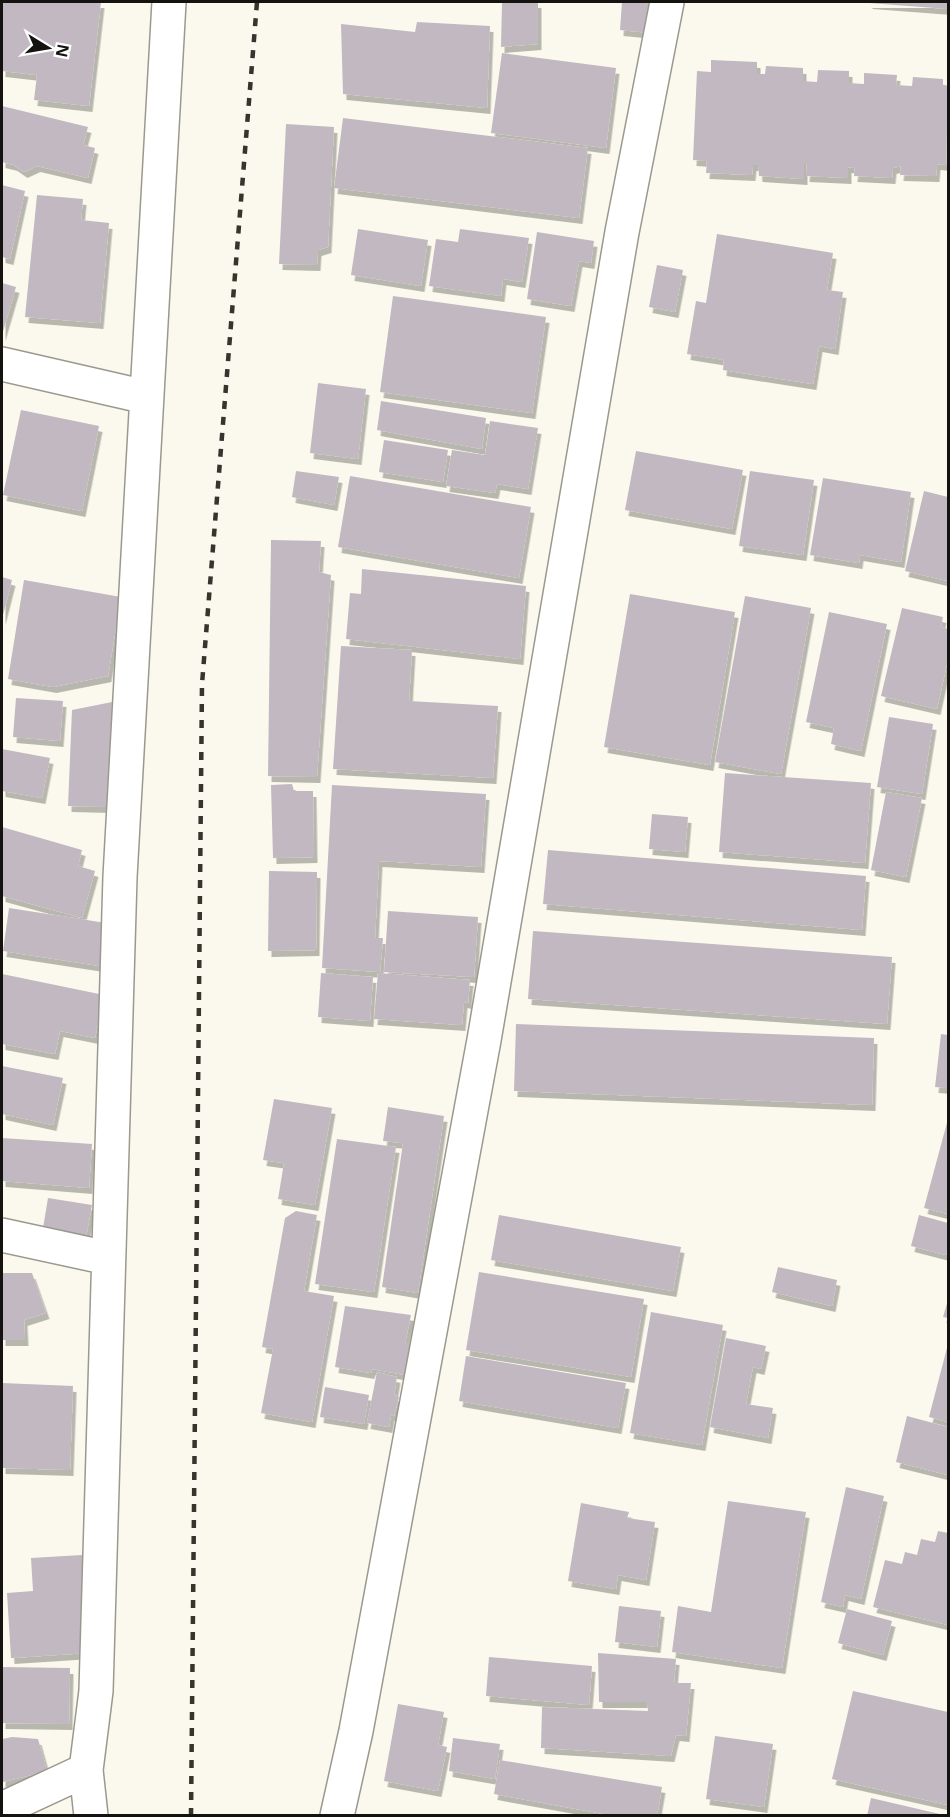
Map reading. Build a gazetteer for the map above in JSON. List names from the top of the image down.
{
  "north": "right"
}
